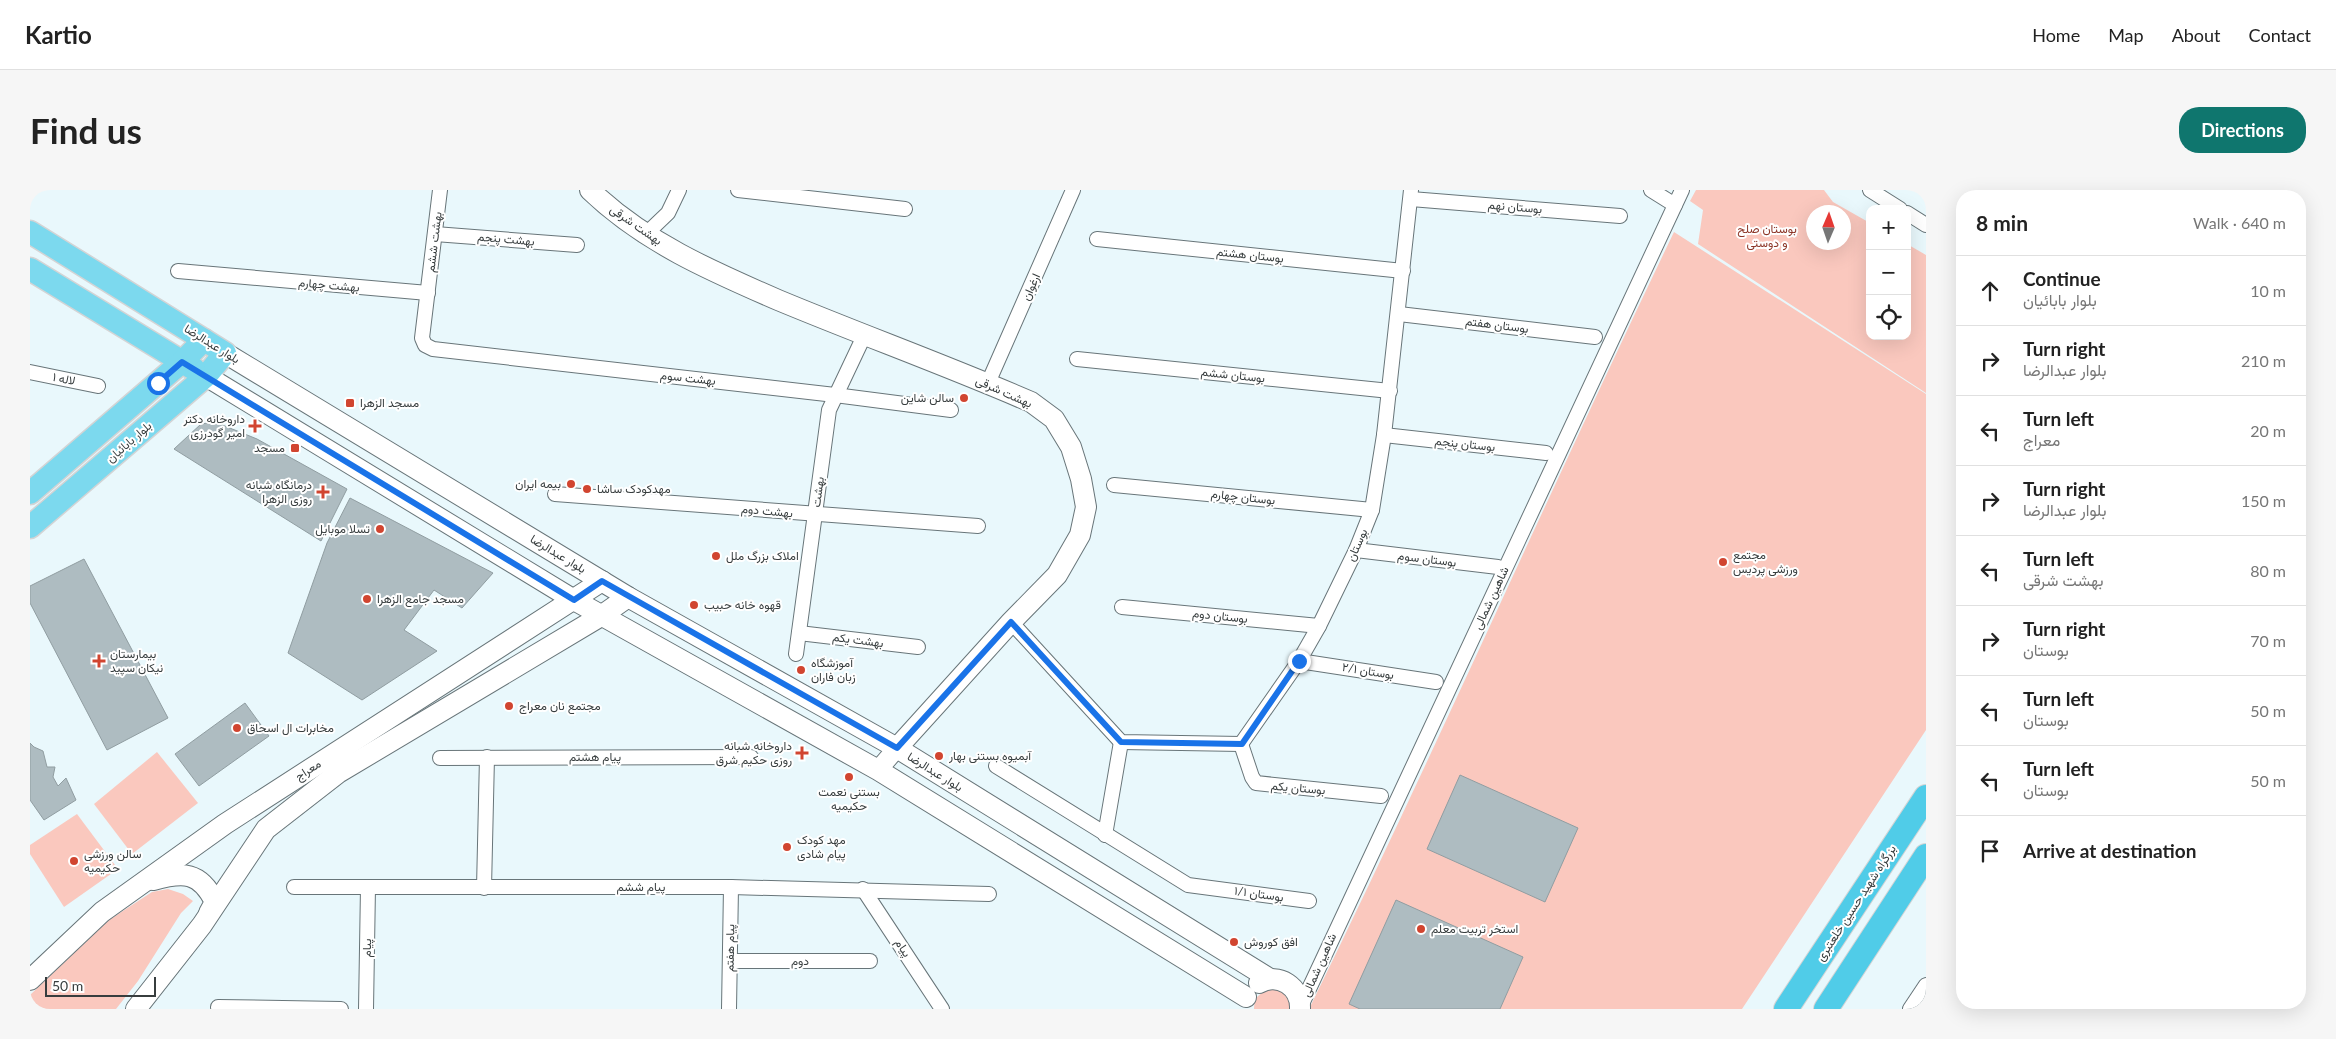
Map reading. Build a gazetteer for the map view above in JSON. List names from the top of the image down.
{
  "streets": {
    "highway": ["بزرگراه شهید حسین خلعتبری"],
    "main road": [
      "بهشت شرقی",
      "بلوار عبدالرضا",
      "بلوار بابائیان",
      "معراج"
    ],
    "street": [
      "بوستان نهم",
      "بهشت پنجم",
      "بهشت ششم",
      "بوستان هشتم",
      "بهشت چهارم",
      "ارغوان",
      "بوستان هفتم",
      "بوستان ششم",
      "بهشت سوم",
      "لاله ۱",
      "بوستان پنجم",
      "بهشت",
      "بوستان چهارم",
      "بهشت دوم",
      "بوستان",
      "بوستان سوم",
      "شاهین شمالی",
      "بوستان دوم",
      "بهشت یکم",
      "بوستان ۲/۱",
      "پیام هشتم",
      "بوستان یکم",
      "پیام ششم",
      "بوستان ۱/۱",
      "پیام",
      "پیام هفتم",
      "دوم"
    ]
  },
  "crossings": [
    ["بوستان نهم", "بوستان"],
    ["بهشت شرقی", "ارغوان"],
    ["بهشت شرقی", "بلوار عبدالرضا"],
    ["بهشت شرقی", "بهشت"],
    ["بهشت پنجم", "بهشت ششم"],
    ["بهشت ششم", "بهشت چهارم"],
    ["بهشت ششم", "بهشت سوم"],
    ["بوستان هشتم", "بوستان"],
    ["بهشت چهارم", "بهشت سوم"],
    ["بوستان هفتم", "بوستان"],
    ["بلوار عبدالرضا", "بلوار بابائیان"],
    ["بلوار عبدالرضا", "شاهین شمالی"],
    ["بلوار عبدالرضا", "معراج"],
    ["بوستان ششم", "بوستان"],
    ["بهشت سوم", "بهشت"],
    ["بوستان پنجم", "بوستان"],
    ["بهشت", "بهشت دوم"],
    ["بهشت", "بهشت یکم"],
    ["بوستان چهارم", "بوستان"],
    ["بوستان", "بوستان سوم"],
    ["بوستان", "بوستان دوم"],
    ["بوستان", "بوستان ۲/۱"],
    ["بوستان", "بوستان یکم"],
    ["پیام ششم", "پیام"],
    ["پیام ششم", "پیام هفتم"],
    ["پیام هفتم", "دوم"]
  ],
  "parks": ["بوستان صلح و دوستی"],
  "places": {
    "other": [
      "سالن شاین",
      "بیمه ایران",
      "مهدکودک ساشا",
      "تسلا موبایل",
      "املاک بزرگ ملل",
      "مجتمع ورزشی پردیس",
      "مسجد جامع الزهرا",
      "قهوه خانه حبیب",
      "آموزشگاه زبان فاران",
      "مجتمع نان معراج",
      "مخابرات ال اسحاق",
      "آبمیوه بستنی بهار",
      "بستنی نعمت حکیمیه",
      "مهد کودک پیام شادی",
      "سالن ورزشی حکیمیه",
      "استخر تربیت معلم",
      "افق کوروش"
    ],
    "transit": ["مسجد الزهرا", "مسجد"],
    "health": [
      "داروخانه دکتر امیر گودرزی",
      "درمانگاه شبانه روزی الزهرا",
      "بیمارستان نیکان سپید",
      "داروخانه شبانه روزی حکیم شرق"
    ]
  },
  "scale_bar": "50 m",
  "north": "top",
  "page": {
    "header": "Kartio",
    "nav": [
      "Home",
      "Map",
      "About",
      "Contact"
    ],
    "buttons": "Directions",
    "title": "Find us",
    "heading": ["8 min", "Walk · 640 m"],
    "map_buttons": ["+", "−"],
    "list": [
      ["Continue", "بلوار بابائیان", "10 m"],
      ["Turn right", "بلوار عبدالرضا", "210 m"],
      ["Turn left", "معراج", "20 m"],
      ["Turn right", "بلوار عبدالرضا", "150 m"],
      ["Turn left", "بهشت شرقی", "80 m"],
      ["Turn right", "بوستان", "70 m"],
      ["Turn left", "بوستان", "50 m"],
      ["Turn left", "بوستان", "50 m"],
      "Arrive at destination"
    ],
    "scale": "50 m"
  }
}
